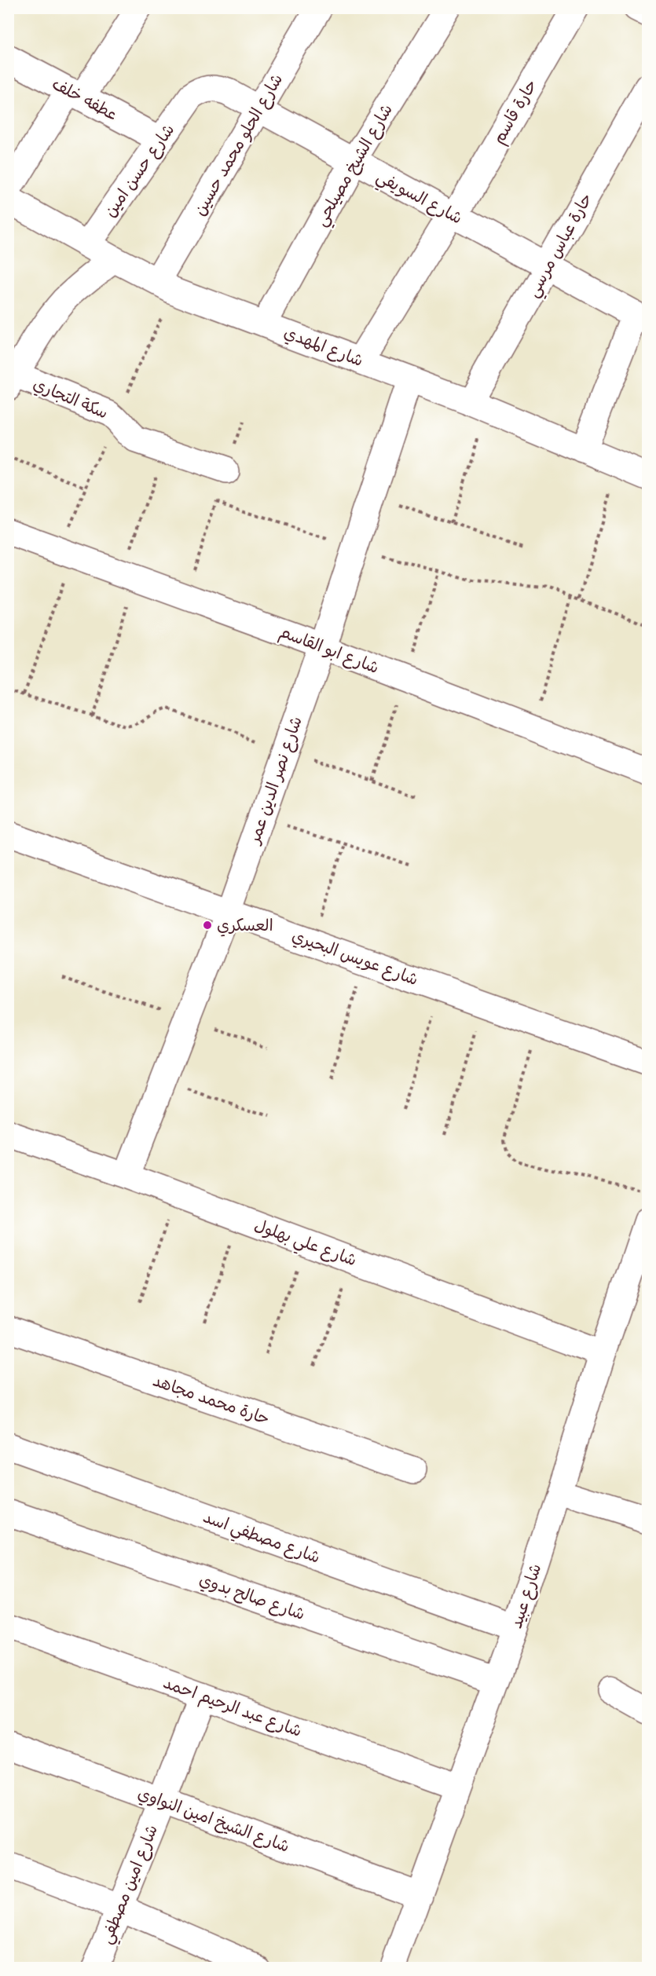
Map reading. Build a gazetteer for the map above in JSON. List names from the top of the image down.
{
  "streets": {
    "street": [
      "عطفه خلف",
      "حارة قاسم",
      "شارع الحلو محمد حسين",
      "شارع الشيخ مصيلحي",
      "شارع حسن امين",
      "شارع السويفي",
      "حارة عباس مرسي",
      "شارع المهدي",
      "سكة التجاري",
      "شارع ابو القاسم",
      "شارع نصر الدين عمر",
      "شارع عويس البحيري",
      "شارع علي بهلول",
      "حارة محمد مجاهد",
      "شارع مصطفي اسد",
      "شارع عبيد",
      "شارع صالح بدوي",
      "شارع عبد الرحيم احمد",
      "شارع الشيخ امين النواوي",
      "شارع امين مصطفي"
    ]
  },
  "crossings": [
    ["عطفه خلف", "شارع حسن امين"],
    ["حارة قاسم", "شارع السويفي"],
    ["حارة قاسم", "شارع المهدي"],
    ["شارع الحلو محمد حسين", "شارع السويفي"],
    ["شارع الحلو محمد حسين", "شارع المهدي"],
    ["شارع الشيخ مصيلحي", "شارع السويفي"],
    ["شارع الشيخ مصيلحي", "شارع المهدي"],
    ["شارع حسن امين", "شارع السويفي"],
    ["شارع حسن امين", "شارع المهدي"],
    ["شارع السويفي", "حارة عباس مرسي"],
    ["حارة عباس مرسي", "شارع المهدي"],
    ["شارع المهدي", "شارع نصر الدين عمر"],
    ["شارع ابو القاسم", "شارع نصر الدين عمر"],
    ["شارع نصر الدين عمر", "شارع عويس البحيري"],
    ["شارع نصر الدين عمر", "شارع علي بهلول"],
    ["شارع علي بهلول", "شارع عبيد"],
    ["شارع مصطفي اسد", "شارع عبيد"],
    ["شارع عبيد", "شارع صالح بدوي"],
    ["شارع عبيد", "شارع عبد الرحيم احمد"],
    ["شارع عبيد", "شارع الشيخ امين النواوي"],
    ["شارع عبد الرحيم احمد", "شارع امين مصطفي"],
    ["شارع الشيخ امين النواوي", "شارع امين مصطفي"]
  ],
  "places": ["العسكري"]
}
